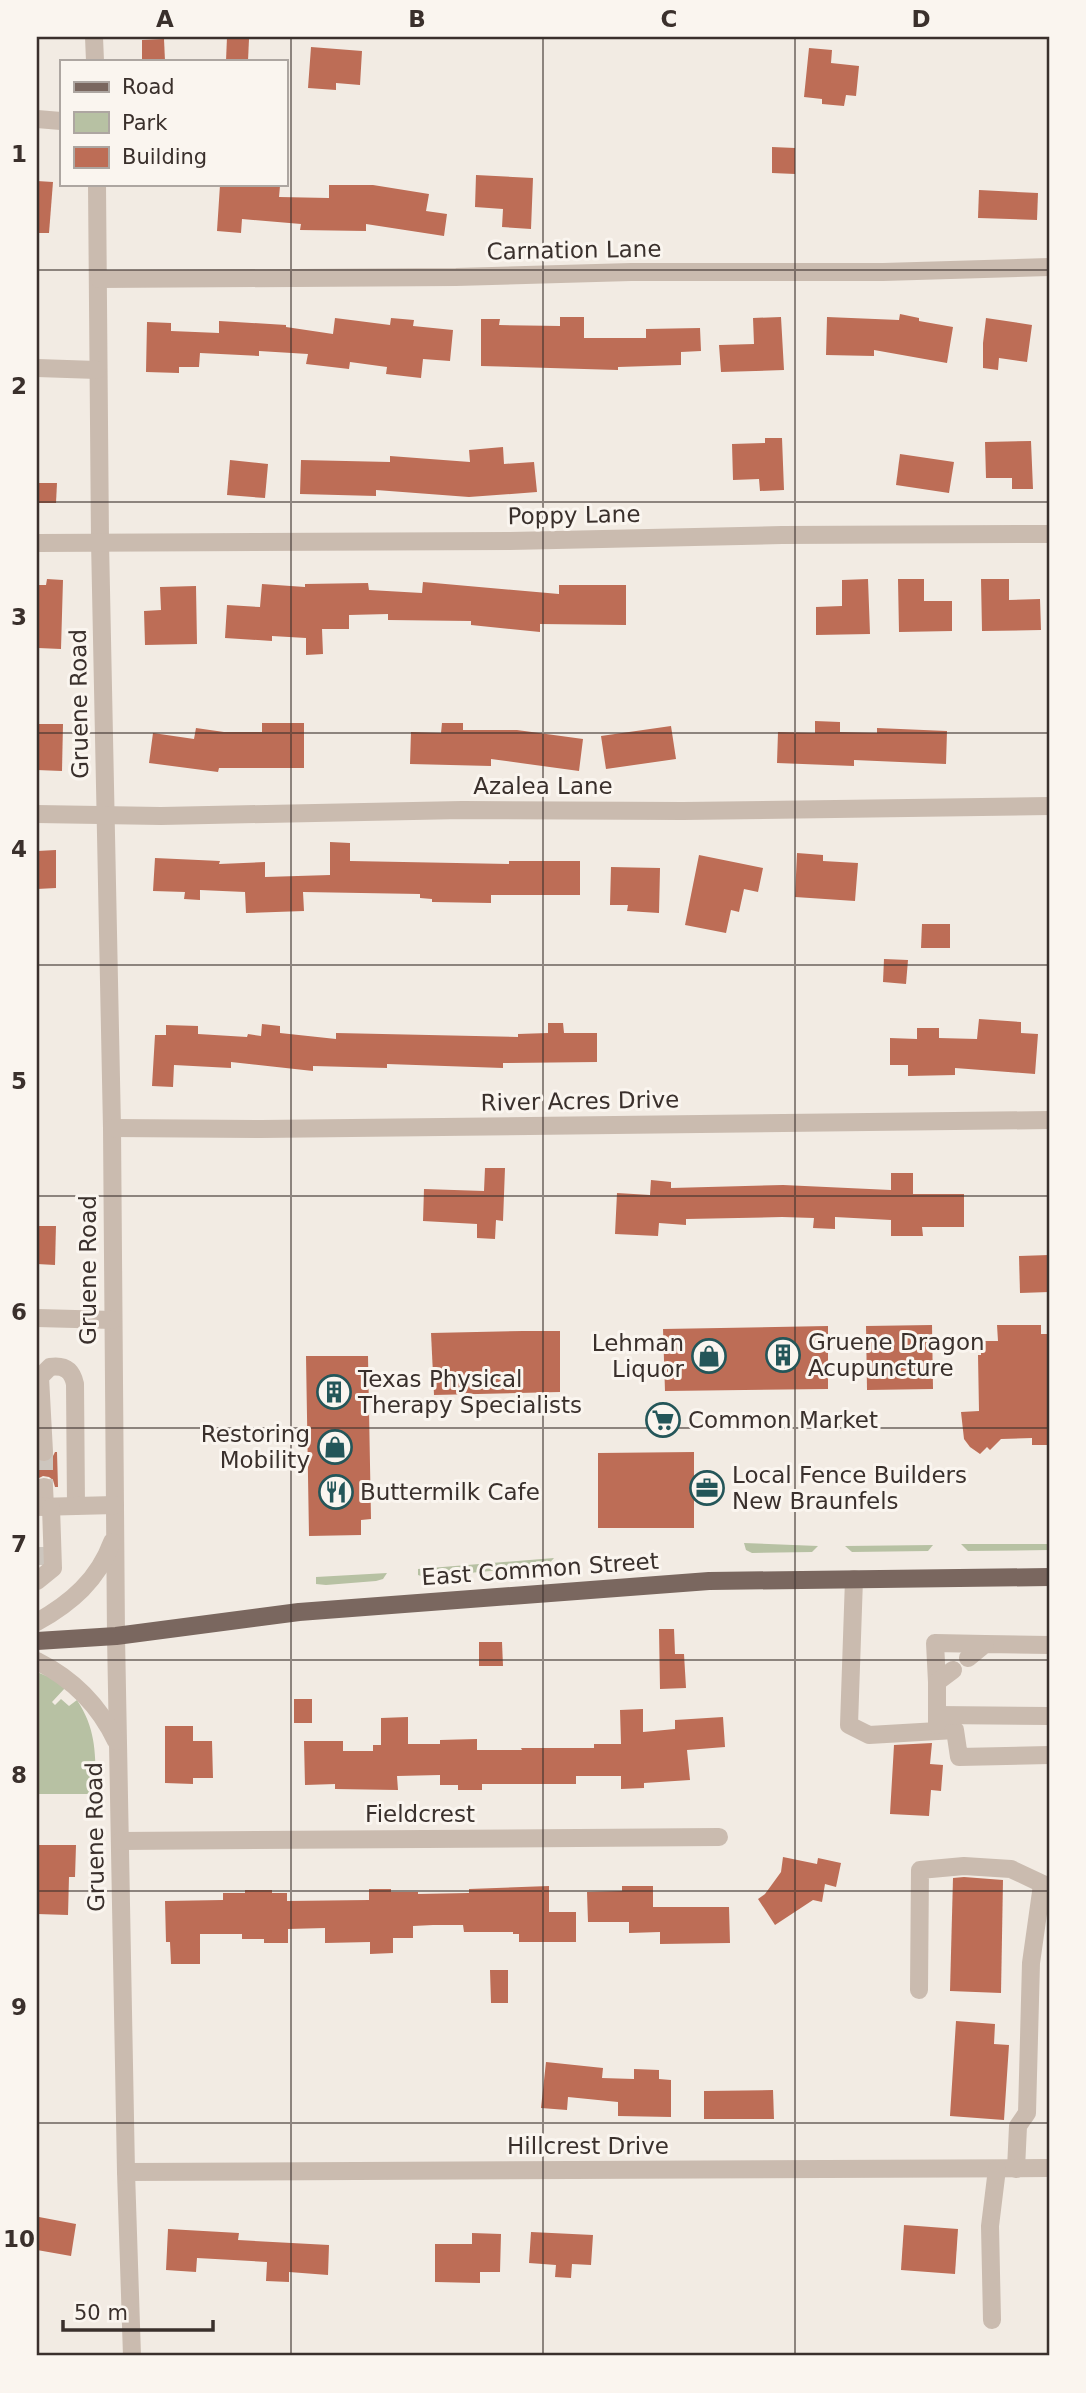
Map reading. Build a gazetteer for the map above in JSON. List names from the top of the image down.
{
  "streets": {
    "main road": ["East Common Street"],
    "street": [
      "Carnation Lane",
      "Poppy Lane",
      "Gruene Road",
      "Azalea Lane",
      "River Acres Drive",
      "Fieldcrest",
      "Hillcrest Drive"
    ]
  },
  "crossings": [
    ["Carnation Lane", "Gruene Road"],
    ["Poppy Lane", "Gruene Road"],
    ["Gruene Road", "Azalea Lane"],
    ["Gruene Road", "River Acres Drive"],
    ["Gruene Road", "East Common Street"],
    ["Gruene Road", "Fieldcrest"],
    ["Gruene Road", "Hillcrest Drive"]
  ],
  "places": {
    "building": ["Gruene Dragon Acupuncture", "Texas Physical Therapy Specialists"],
    "shop": ["Lehman Liquor", "Restoring Mobility"],
    "supermarket": ["Common Market"],
    "office": ["Local Fence Builders New Braunfels"],
    "restaurant": ["Buttermilk Cafe"]
  },
  "legend": ["Road", "Park", "Building"],
  "scale_bar": "50 m",
  "grid": {
    "columns": [
      "A",
      "B",
      "C",
      "D"
    ],
    "rows": [
      "1",
      "2",
      "3",
      "4",
      "5",
      "6",
      "7",
      "8",
      "9",
      "10"
    ]
  }
}
